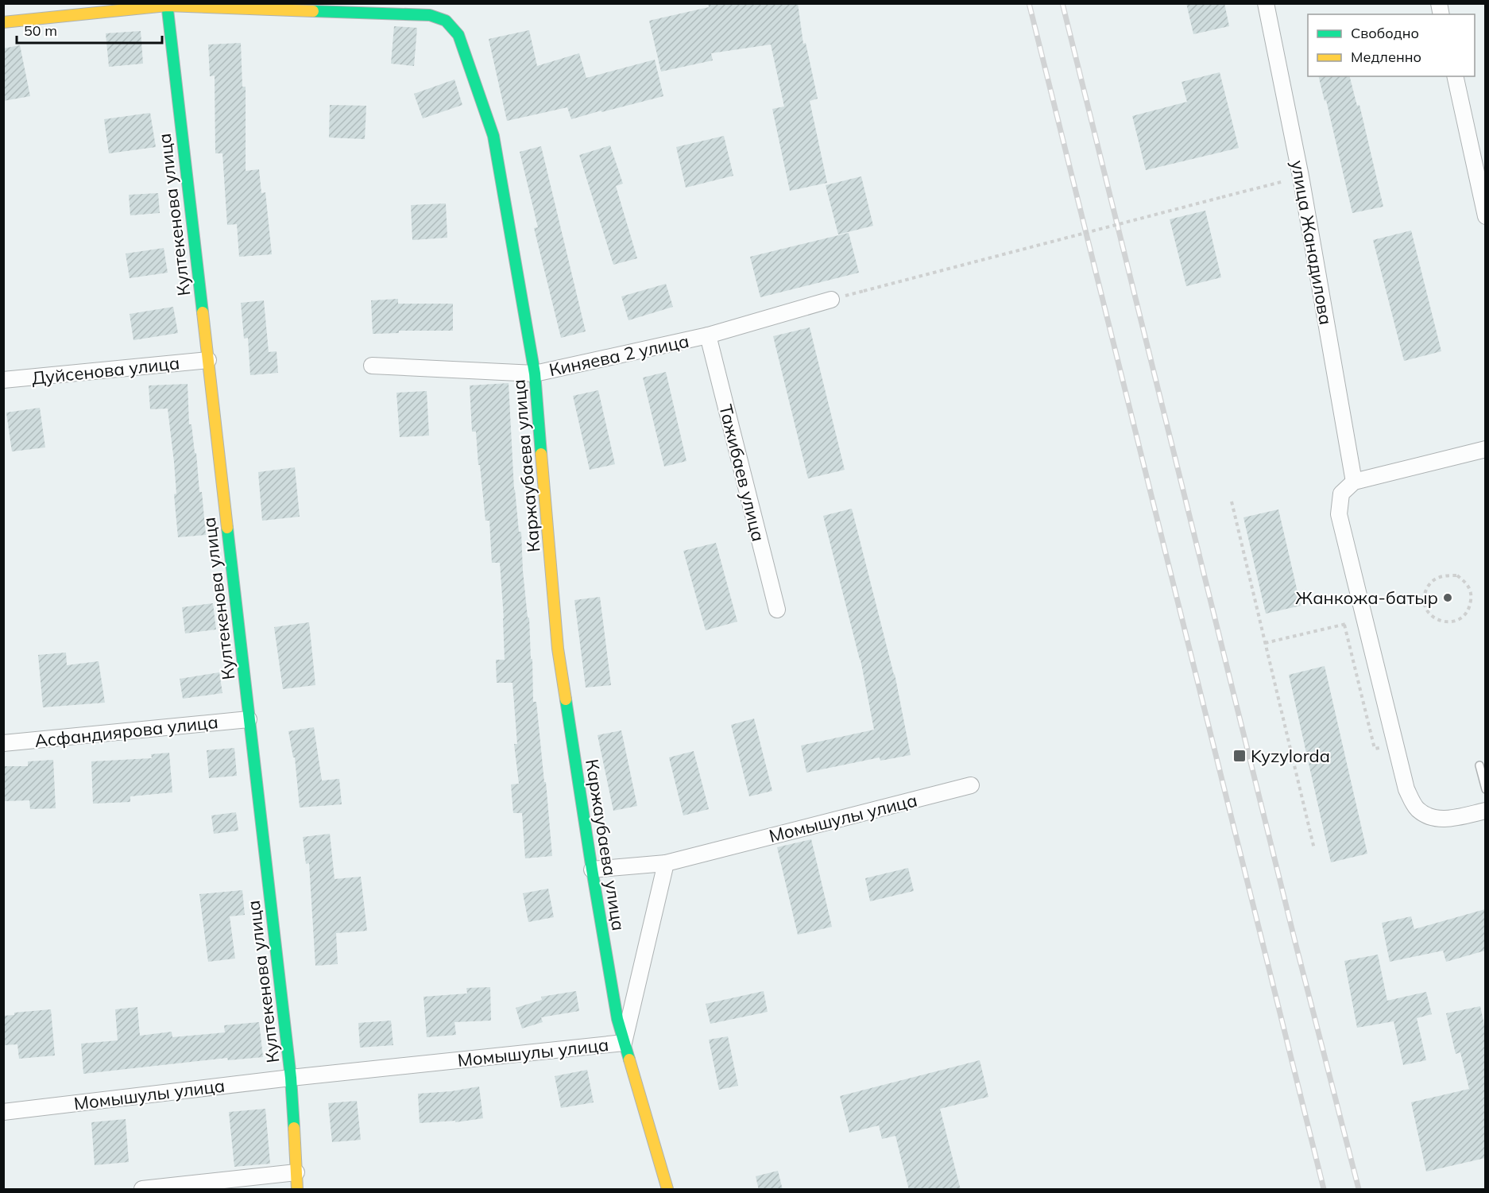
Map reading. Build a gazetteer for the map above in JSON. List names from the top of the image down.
{
  "streets": {
    "street": [
      "Култекенова улица",
      "улица Жанадилова",
      "Киняева 2 улица",
      "Дуйсенова улица",
      "Каржаубаева улица",
      "Тажибаев улица",
      "Асфандиярова улица",
      "Момышулы улица"
    ]
  },
  "crossings": [
    ["Култекенова улица", "Дуйсенова улица"],
    ["Култекенова улица", "Каржаубаева улица"],
    ["Култекенова улица", "Асфандиярова улица"],
    ["Култекенова улица", "Момышулы улица"],
    ["Киняева 2 улица", "Каржаубаева улица"],
    ["Киняева 2 улица", "Тажибаев улица"],
    ["Каржаубаева улица", "Момышулы улица"]
  ],
  "places": {
    "other": ["Жанкожа-батыр"],
    "transit": ["Kyzylorda"]
  },
  "legend": ["Свободно", "Медленно"],
  "scale_bar": "50 m"
}
